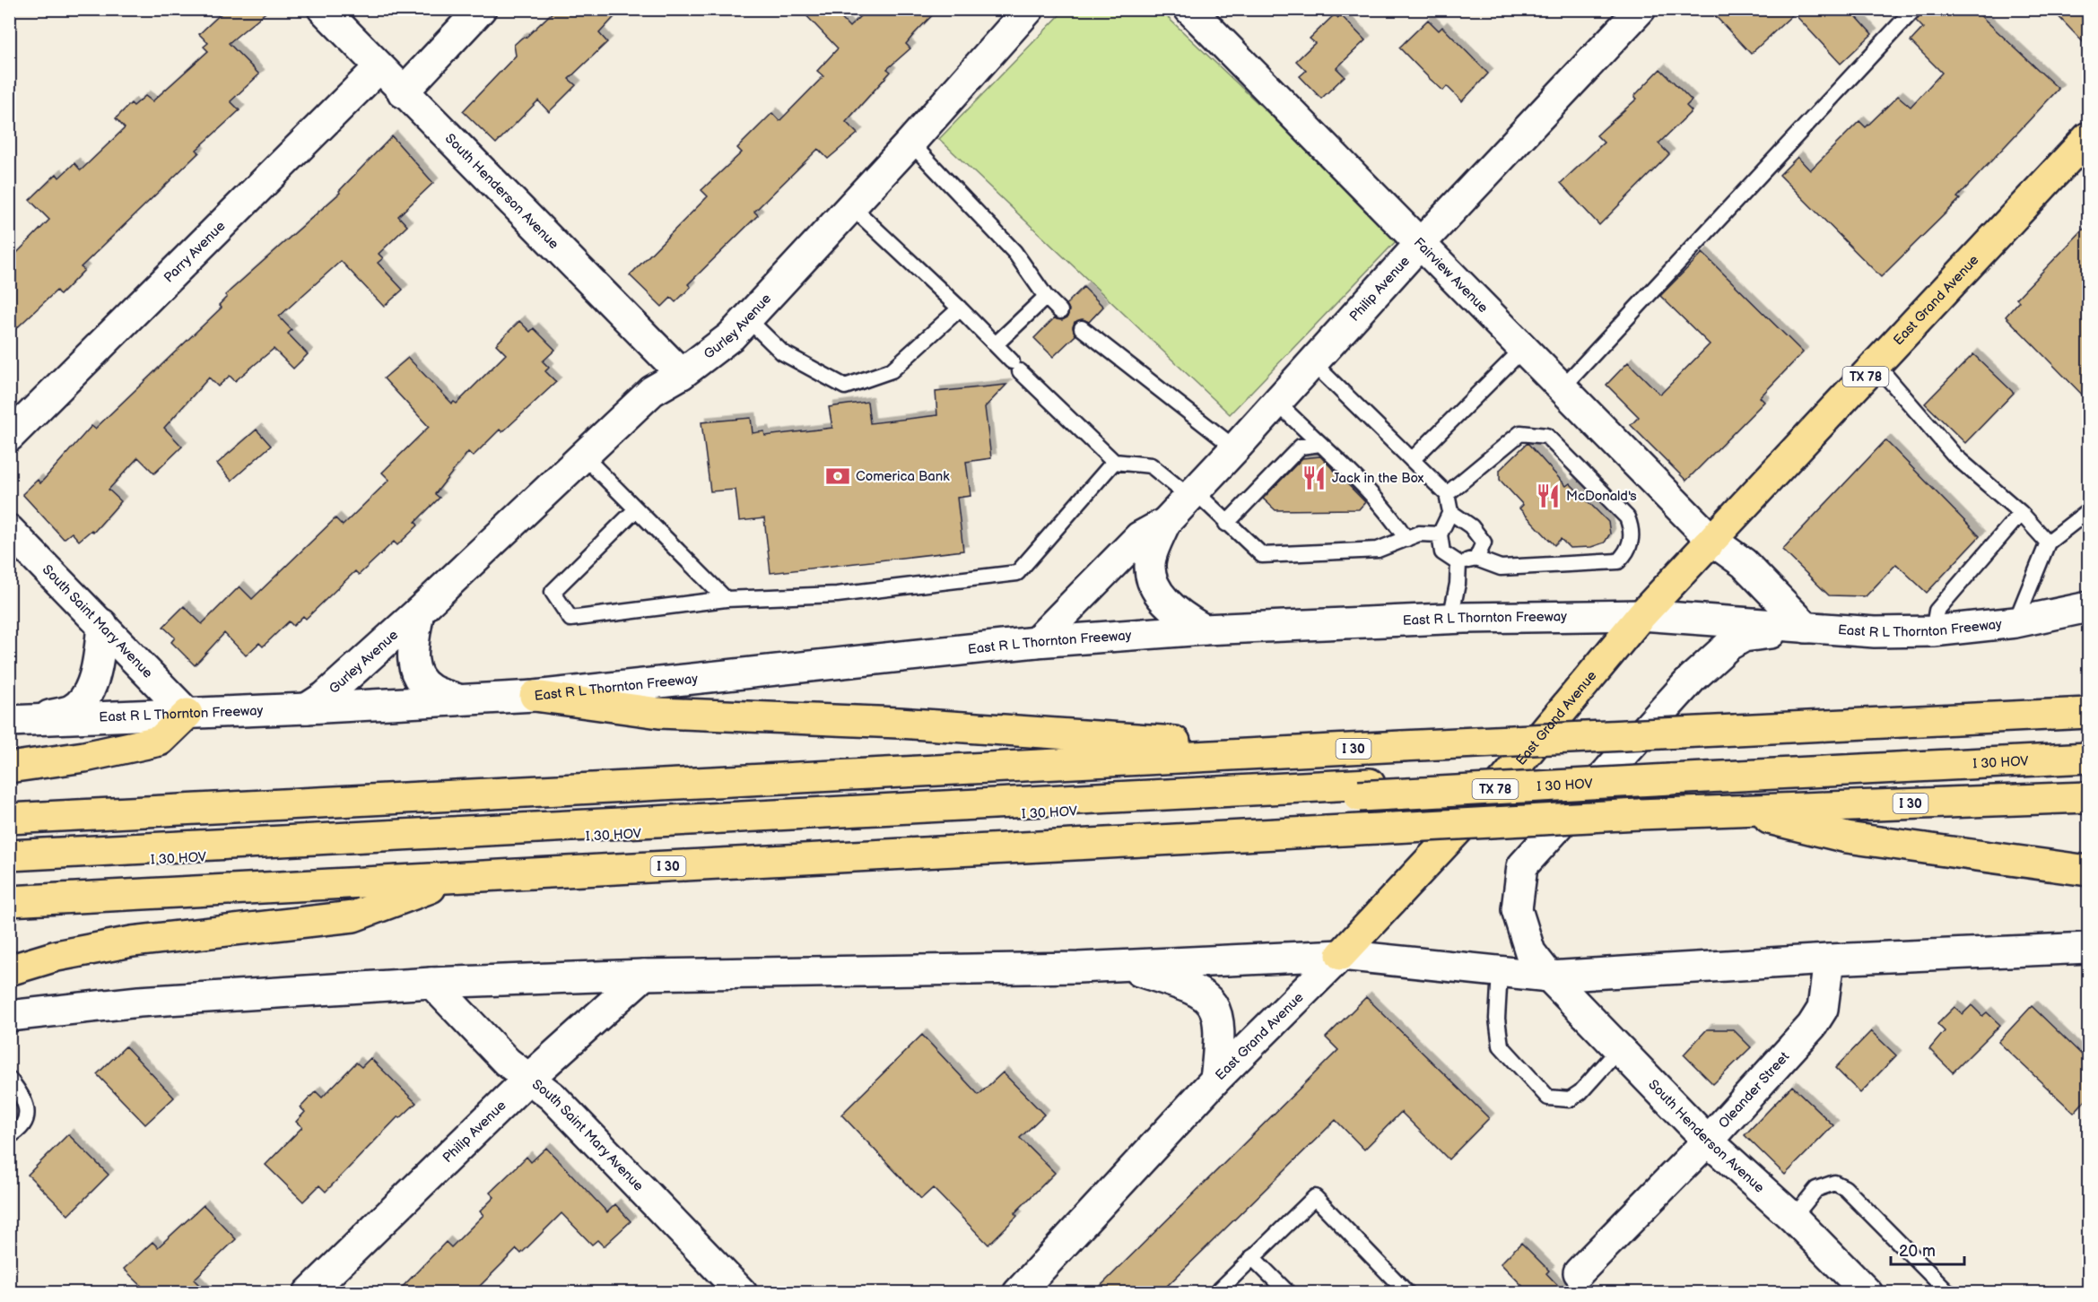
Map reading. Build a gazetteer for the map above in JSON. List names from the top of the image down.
{
  "streets": {
    "main road": [
      "East Grand Avenue",
      "TX 78",
      "I 30",
      "I 30 HOV"
    ],
    "street": [
      "South Henderson Avenue",
      "Parry Avenue",
      "Fairview Avenue",
      "Philip Avenue",
      "Gurley Avenue",
      "East R L Thornton Freeway",
      "South Saint Mary Avenue",
      "Oleander Street"
    ]
  },
  "crossings": [
    ["South Henderson Avenue", "Parry Avenue"],
    ["South Henderson Avenue", "Fairview Avenue"],
    ["South Henderson Avenue", "Gurley Avenue"],
    ["South Henderson Avenue", "East R L Thornton Freeway"],
    ["South Henderson Avenue", "Oleander Street"],
    ["Fairview Avenue", "Philip Avenue"],
    ["Fairview Avenue", "East Grand Avenue"],
    ["Fairview Avenue", "East R L Thornton Freeway"],
    ["Philip Avenue", "East R L Thornton Freeway"],
    ["Philip Avenue", "South Saint Mary Avenue"],
    ["East Grand Avenue", "East R L Thornton Freeway"],
    ["Gurley Avenue", "East R L Thornton Freeway"],
    ["East R L Thornton Freeway", "South Saint Mary Avenue"]
  ],
  "places": {
    "bank": ["Comerica Bank"],
    "restaurant": ["Jack in the Box", "McDonald's"]
  },
  "scale_bar": "20 m"
}
